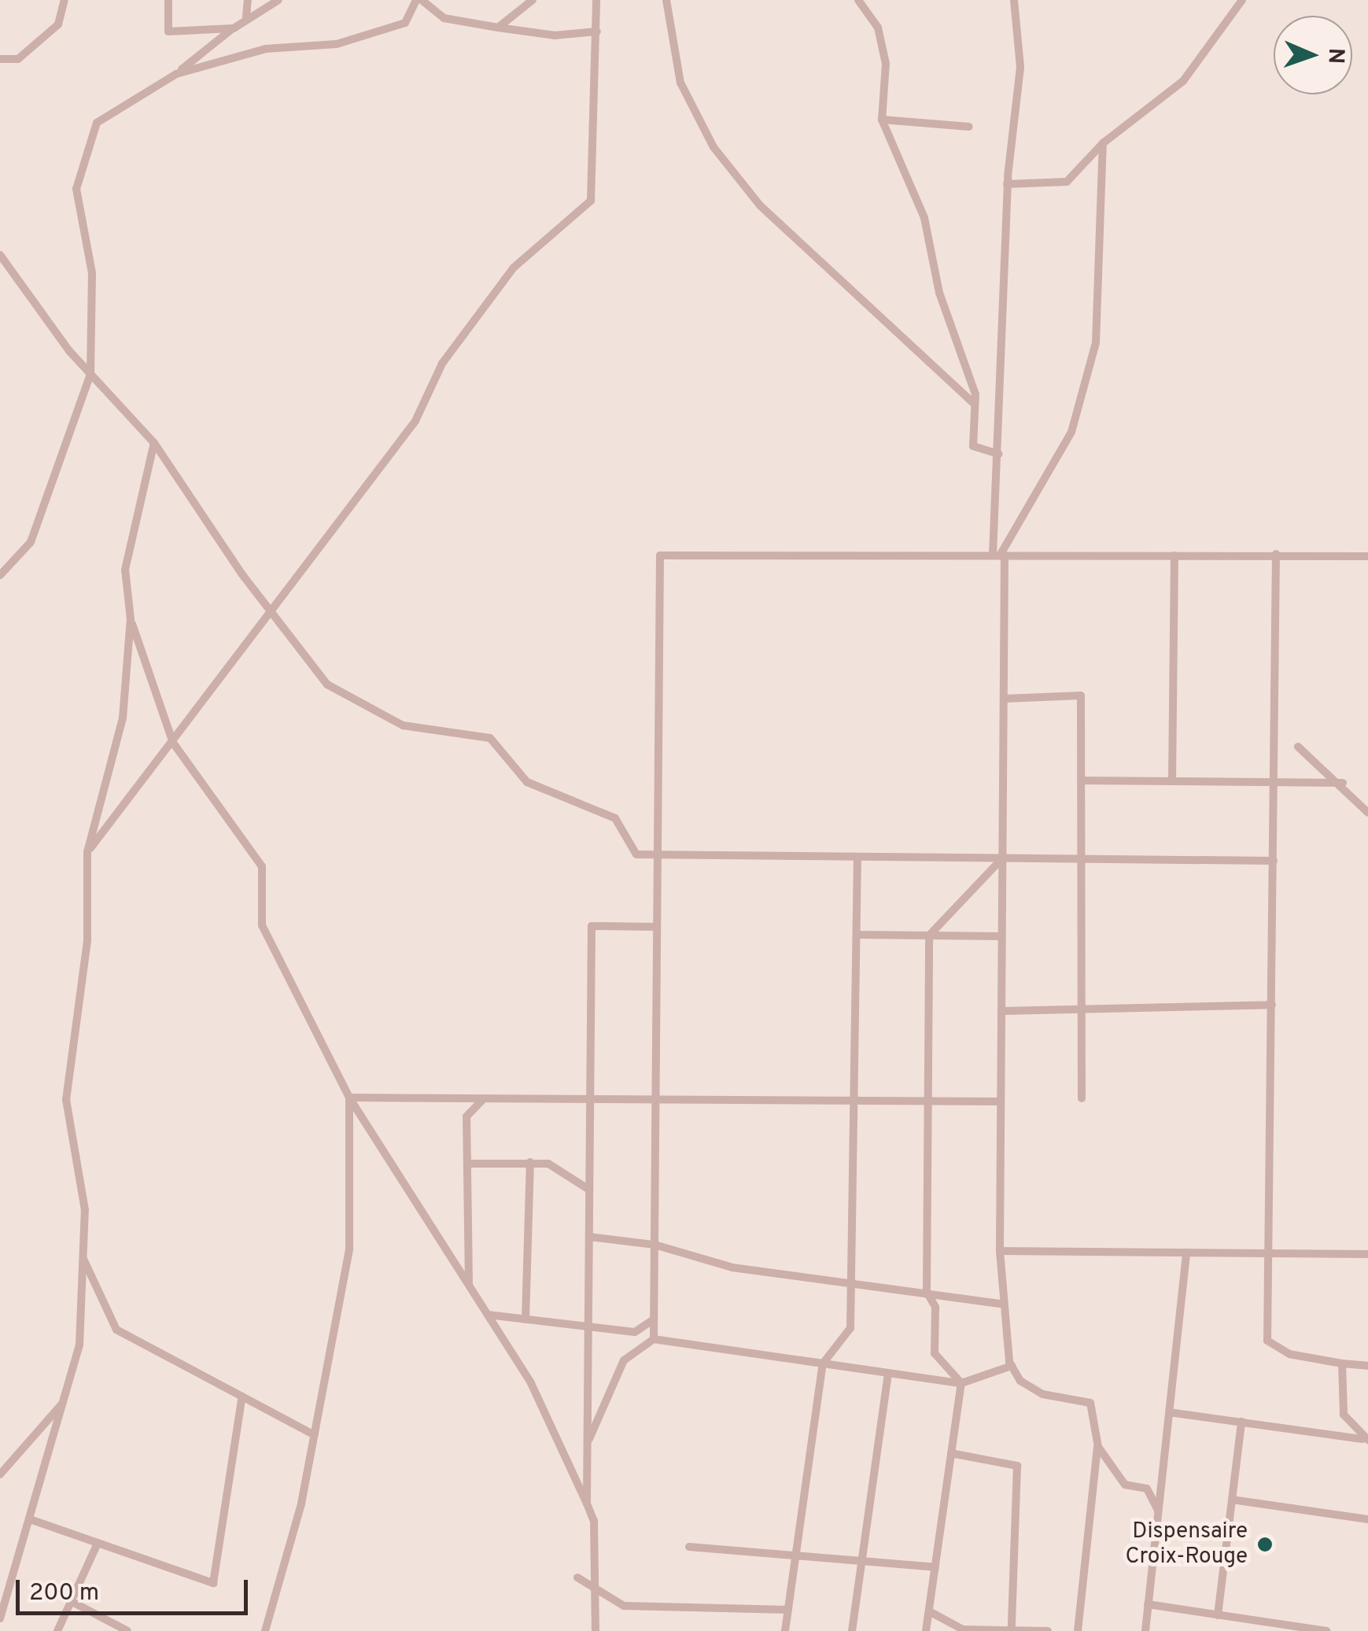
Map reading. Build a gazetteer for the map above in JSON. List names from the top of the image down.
{
  "places": ["Dispensaire Croix-Rouge"],
  "scale_bar": "200 m",
  "north": "right"
}
